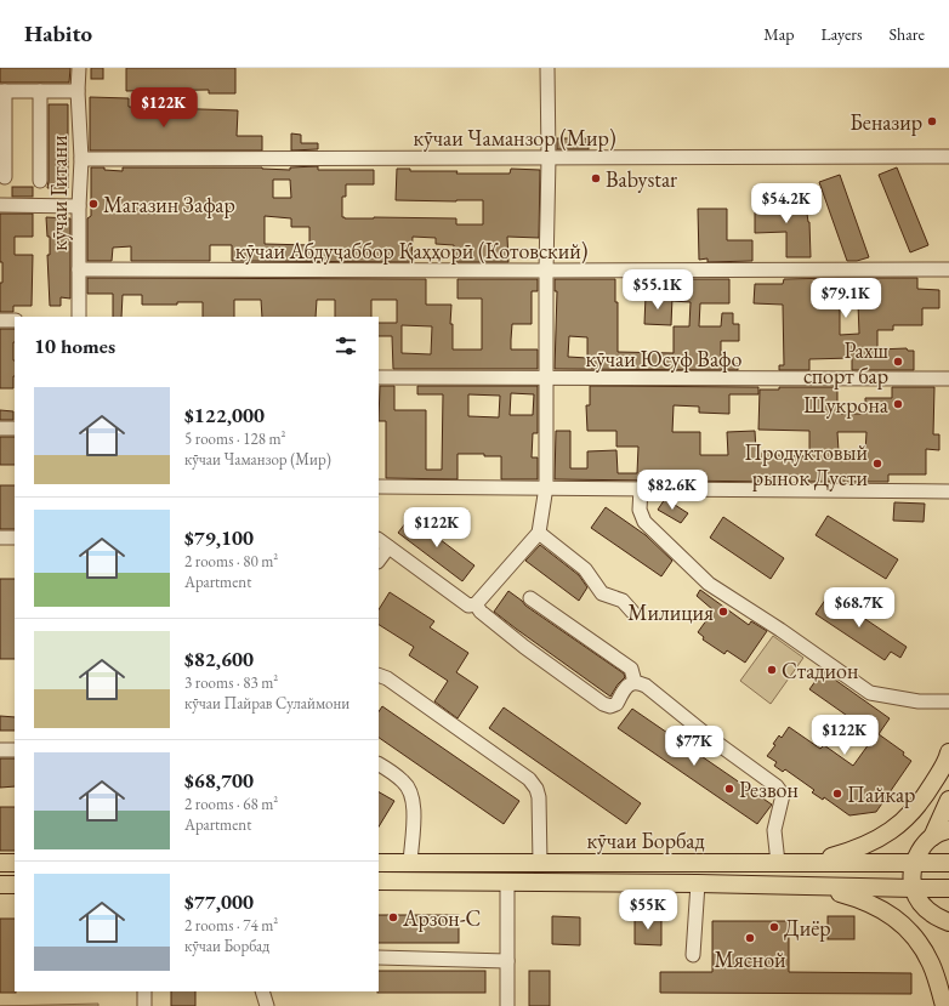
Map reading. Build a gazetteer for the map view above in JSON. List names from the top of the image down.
{
  "streets": {
    "main road": ["кӯчаи Борбад"],
    "street": [
      "кӯчаи Чаманзор (Мир)",
      "кӯчаи Гитани",
      "кӯчаи Абдуҷаббор Қаҳҳорӣ (Котовский)",
      "кӯчаи Юсуф Вафо"
    ]
  },
  "crossings": [
    ["кӯчаи Чаманзор (Мир)", "кӯчаи Гитани"],
    ["кӯчаи Гитани", "кӯчаи Абдуҷаббор Қаҳҳорӣ (Котовский)"]
  ],
  "places": [
    "Беназир",
    "Babystar",
    "Магазин Зафар",
    "Рахш спорт бар",
    "Шукрона",
    "Продуктовый рынок Дусти",
    "Милиция",
    "Стадион",
    "Резвон",
    "Пайкар",
    "Арзон-С",
    "Диëр",
    "Мясной"
  ],
  "page": {
    "header": "Habito",
    "nav": ["Map", "Layers", "Share"],
    "price": [
      "$122K",
      "$54.2K",
      "$55.1K",
      "$79.1K",
      "$82.6K",
      "$122K",
      "$68.7K",
      "$122K",
      "$77K",
      "$55K"
    ],
    "heading": "10 homes",
    "list": [
      {
        "name": "$122,000",
        "note": "5 rooms · 128 m² · кӯчаи Чаманзор (Мир)"
      },
      {
        "name": "$79,100",
        "note": "2 rooms · 80 m² · Apartment"
      },
      {
        "name": "$82,600",
        "note": "3 rooms · 83 m² · кӯчаи Пайрав Сулаймони"
      },
      {
        "name": "$68,700",
        "note": "2 rooms · 68 m² · Apartment"
      },
      {
        "name": "$77,000",
        "note": "2 rooms · 74 m² · кӯчаи Борбад"
      }
    ]
  }
}
